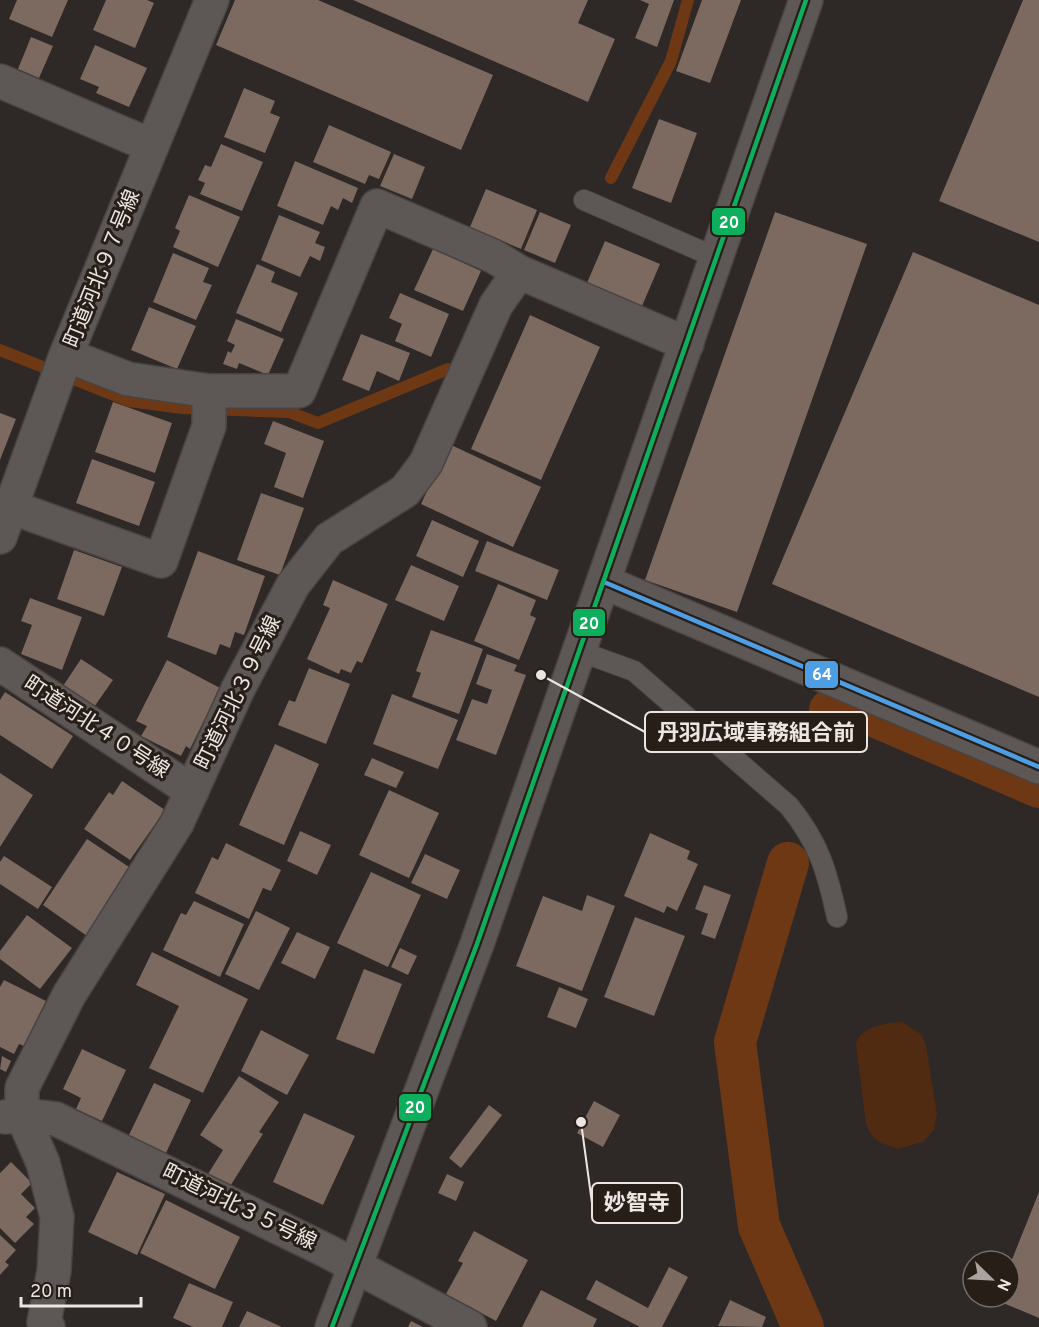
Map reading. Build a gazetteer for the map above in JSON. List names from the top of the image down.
{
  "streets": {
    "street": [
      "町道河北９７号線",
      "町道河北３９号線",
      "町道河北４０号線",
      "町道河北３５号線"
    ]
  },
  "crossings": [
    ["町道河北９７号線", "町道河北３９号線"],
    ["町道河北３９号線", "町道河北４０号線"],
    ["町道河北３９号線", "町道河北３５号線"]
  ],
  "places": ["丹羽広域事務組合前", "妙智寺"],
  "lines": ["transit line 20", "transit line 64"],
  "scale_bar": "20 m",
  "north": "bottom right"
}
